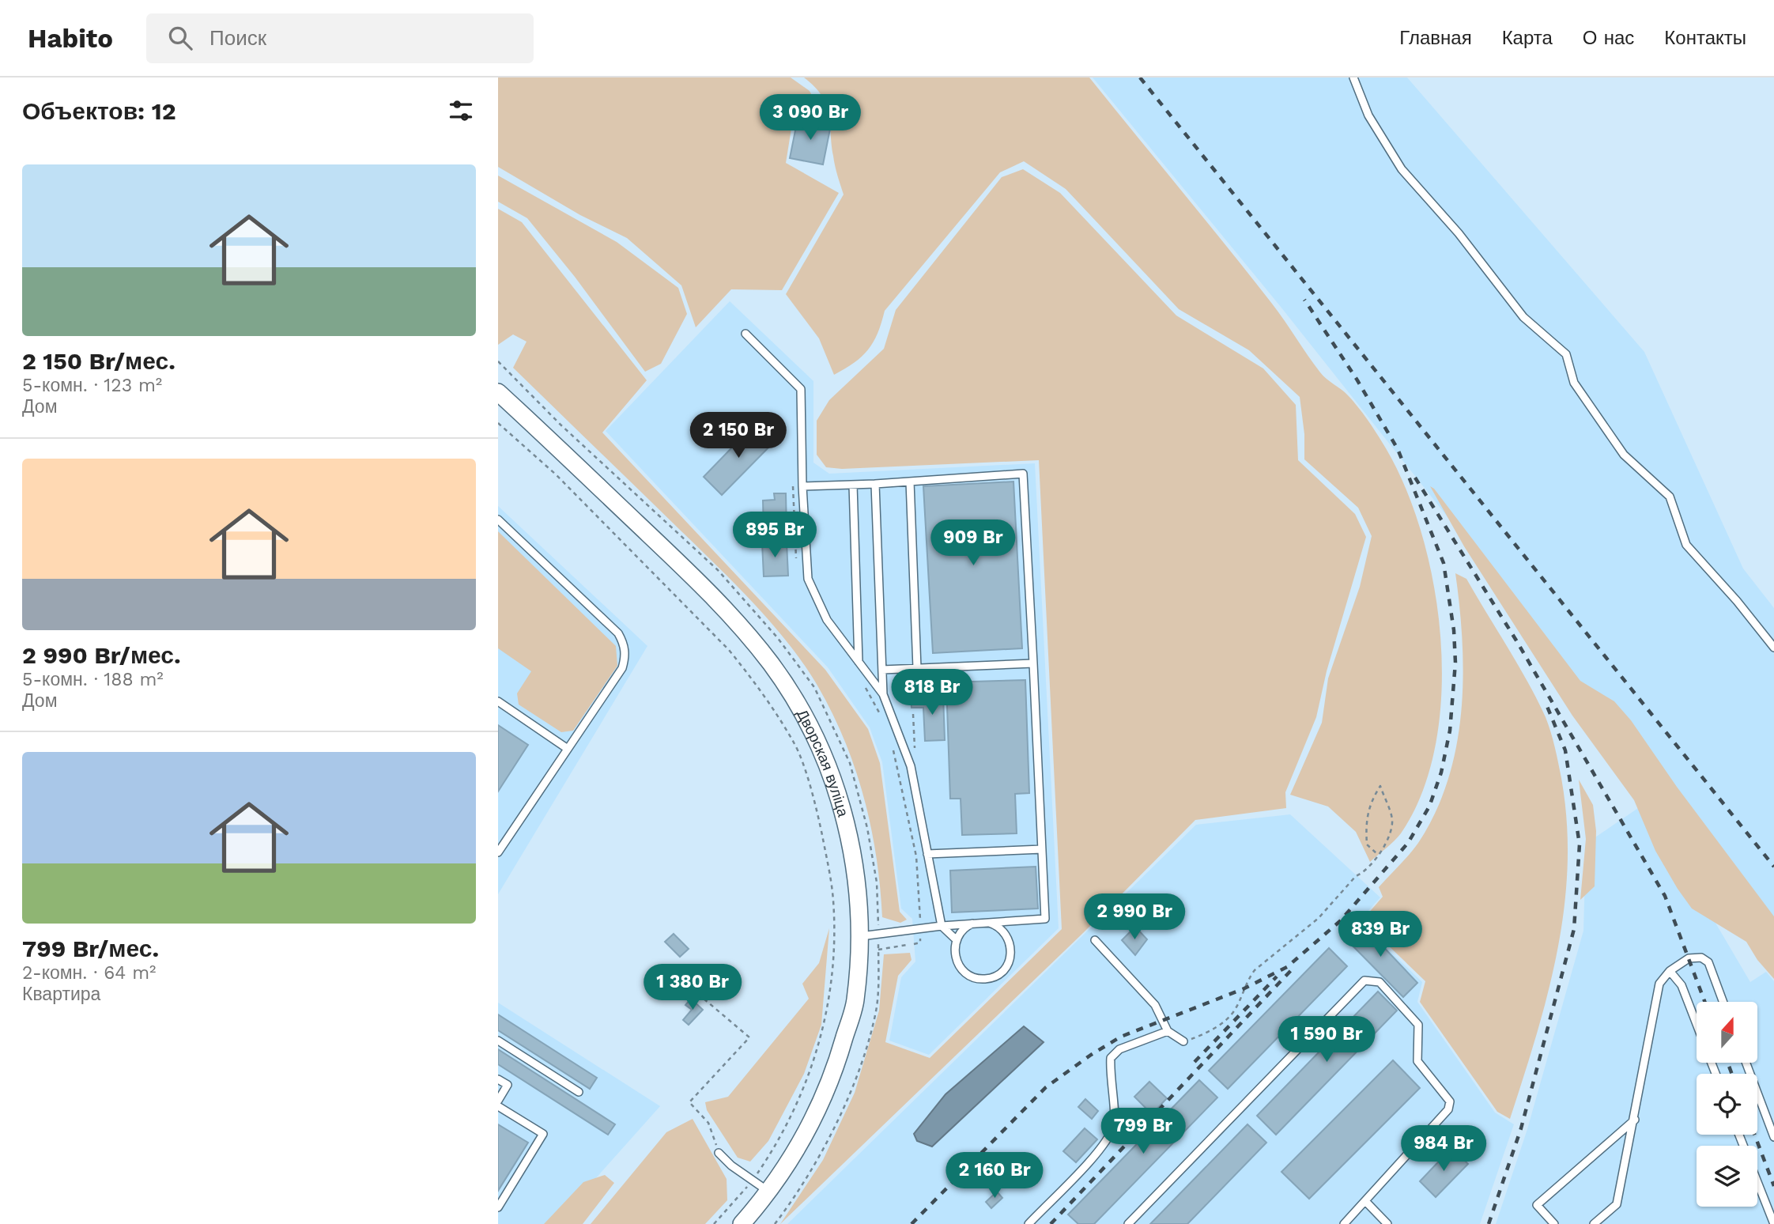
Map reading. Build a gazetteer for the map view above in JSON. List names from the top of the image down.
{
  "streets": {
    "street": ["Дворская вуліца"]
  },
  "north": "top",
  "page": {
    "header": "Habito",
    "search": "Поиск",
    "nav": [
      "Главная",
      "Карта",
      "О нас",
      "Контакты"
    ],
    "heading": "Объектов: 12",
    "price": [
      "3 090 Br",
      "2 150 Br",
      "895 Br",
      "909 Br",
      "818 Br",
      "2 990 Br",
      "839 Br",
      "1 380 Br",
      "1 590 Br",
      "799 Br",
      "984 Br",
      "2 160 Br"
    ],
    "list": [
      {
        "name": "2 150 Br/мес.",
        "note": "5-комн. · 123 m² · Дом"
      },
      {
        "name": "2 990 Br/мес.",
        "note": "5-комн. · 188 m² · Дом"
      },
      {
        "name": "799 Br/мес.",
        "note": "2-комн. · 64 m² · Квартира"
      }
    ]
  }
}
